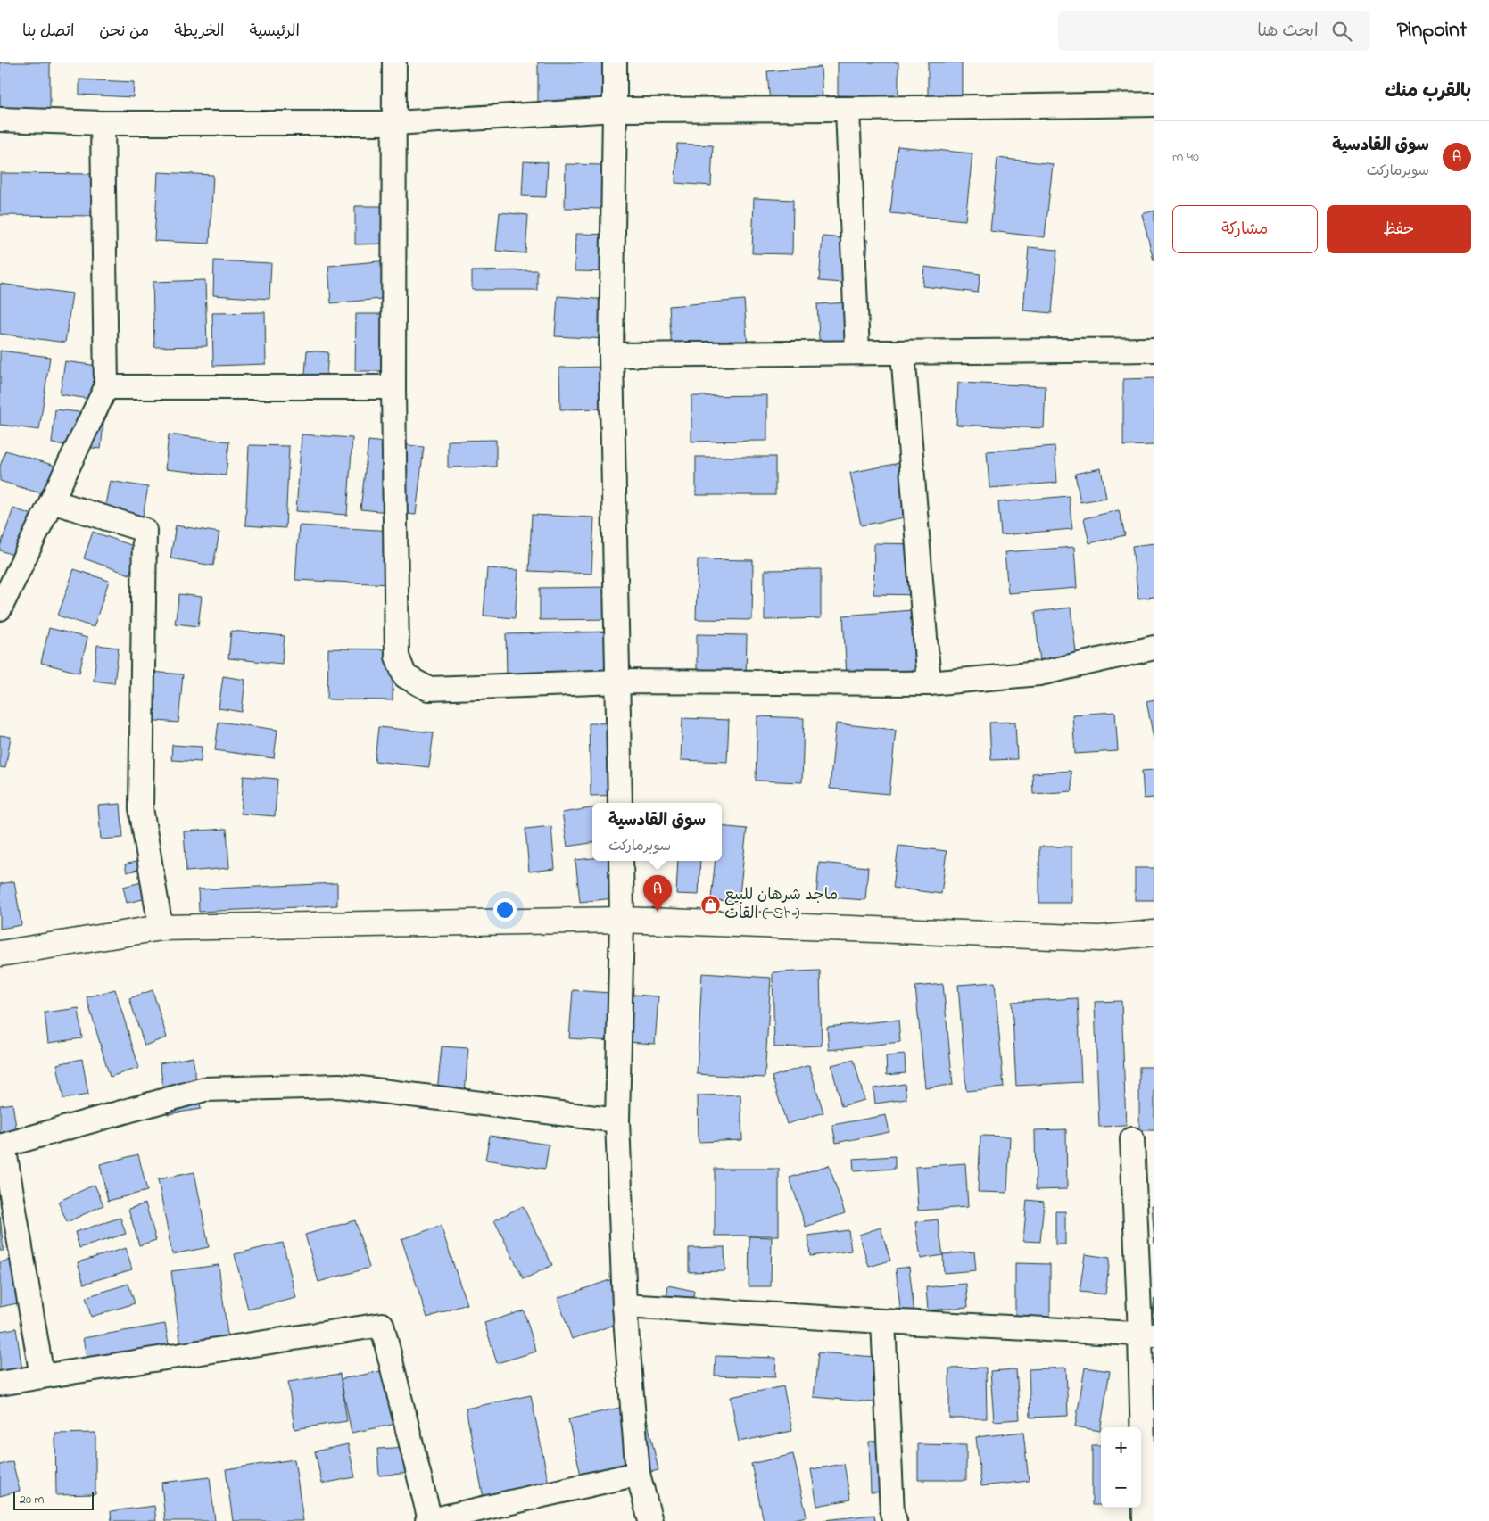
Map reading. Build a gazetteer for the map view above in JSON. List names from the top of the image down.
{
  "places": {
    "shop": ["ماجد شرهان للبيع القات ( Sh )"]
  },
  "scale_bar": "20 m",
  "page": {
    "header": "Pinpoint",
    "search": "ابحث هنا",
    "nav": [
      "الرئيسية",
      "الخريطة",
      "من نحن",
      "اتصل بنا"
    ],
    "heading": "بالقرب منك",
    "list": [
      {
        "mark": "A",
        "name": "سوق القادسية",
        "note": "سوبرماركت",
        "value": "40 m"
      }
    ],
    "buttons": ["حفظ", "مشاركة"],
    "popup": ["سوق القادسية", "سوبرماركت"],
    "pins": "A",
    "map_buttons": ["+", "−"],
    "scale": "20 m"
  }
}
